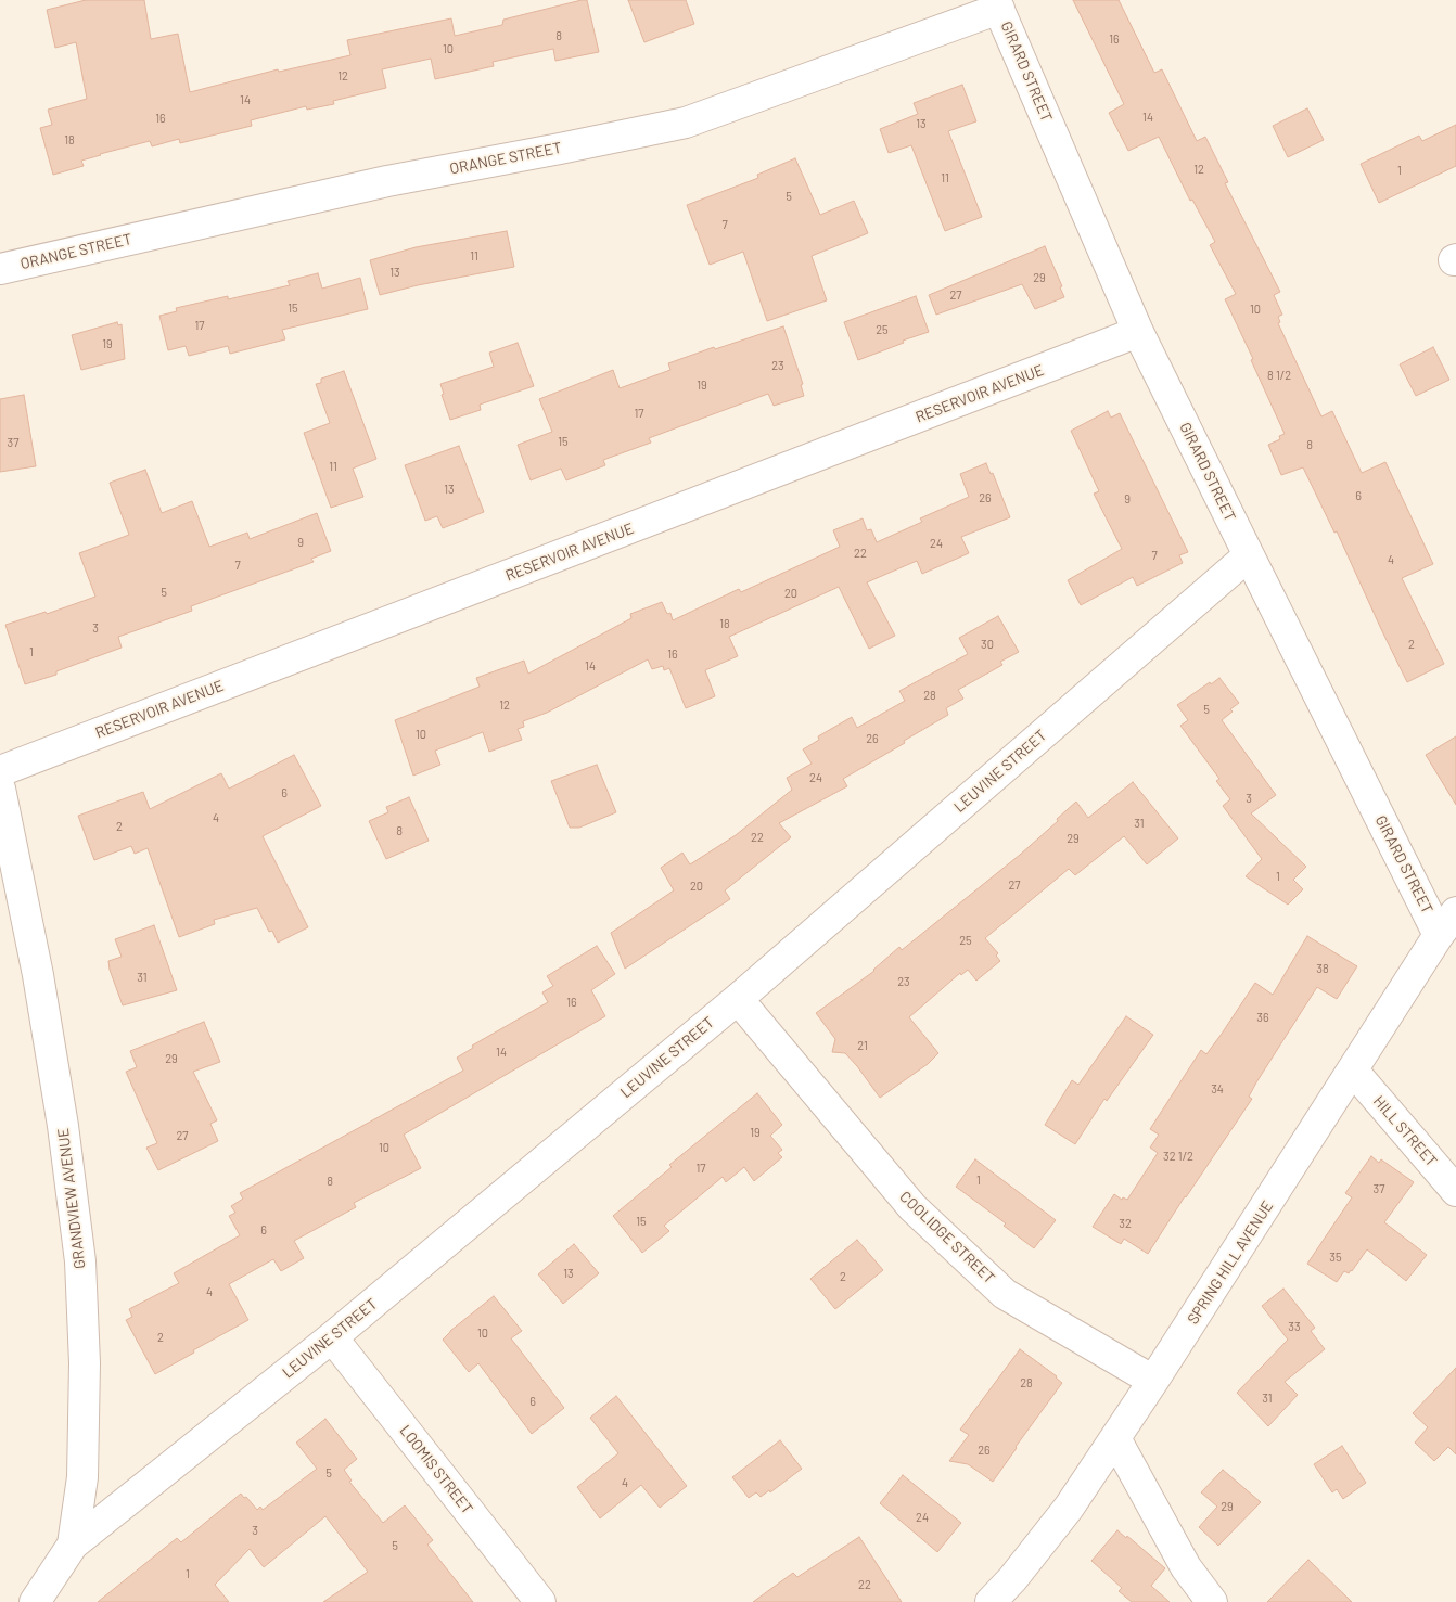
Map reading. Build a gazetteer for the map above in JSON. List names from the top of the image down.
{
  "streets": {
    "street": [
      "GIRARD STREET",
      "ORANGE STREET",
      "RESERVOIR AVENUE",
      "LEUVINE STREET",
      "HILL STREET",
      "GRANDVIEW AVENUE",
      "COOLIDGE STREET",
      "SPRING HILL AVENUE",
      "LOOMIS STREET"
    ]
  },
  "crossings": [
    ["GIRARD STREET", "ORANGE STREET"],
    ["GIRARD STREET", "RESERVOIR AVENUE"],
    ["GIRARD STREET", "LEUVINE STREET"],
    ["GIRARD STREET", "SPRING HILL AVENUE"],
    ["LEUVINE STREET", "GRANDVIEW AVENUE"],
    ["LEUVINE STREET", "COOLIDGE STREET"],
    ["LEUVINE STREET", "LOOMIS STREET"],
    ["HILL STREET", "SPRING HILL AVENUE"],
    ["COOLIDGE STREET", "SPRING HILL AVENUE"]
  ],
  "house_numbers": [
    "8",
    "16",
    "10",
    "12",
    "14",
    "14",
    "16",
    "13",
    "18",
    "12",
    "1",
    "11",
    "5",
    "7",
    "11",
    "13",
    "29",
    "27",
    "15",
    "10",
    "17",
    "25",
    "19",
    "23",
    "8 1/2",
    "19",
    "17",
    "15",
    "37",
    "8",
    "11",
    "13",
    "6",
    "26",
    "9",
    "9",
    "24",
    "22",
    "7",
    "4",
    "7",
    "5",
    "20",
    "18",
    "3",
    "30",
    "2",
    "1",
    "16",
    "14",
    "28",
    "12",
    "5",
    "10",
    "26",
    "24",
    "6",
    "3",
    "4",
    "31",
    "2",
    "8",
    "22",
    "29",
    "1",
    "27",
    "20",
    "25",
    "38",
    "31",
    "23",
    "16",
    "36",
    "21",
    "14",
    "29",
    "34",
    "19",
    "27",
    "10",
    "32 1/2",
    "17",
    "1",
    "8",
    "37",
    "15",
    "32",
    "6",
    "35",
    "13",
    "2",
    "4",
    "33",
    "10",
    "2",
    "28",
    "31",
    "6",
    "26",
    "5",
    "4",
    "29",
    "24",
    "3",
    "5",
    "1",
    "22"
  ]
}
